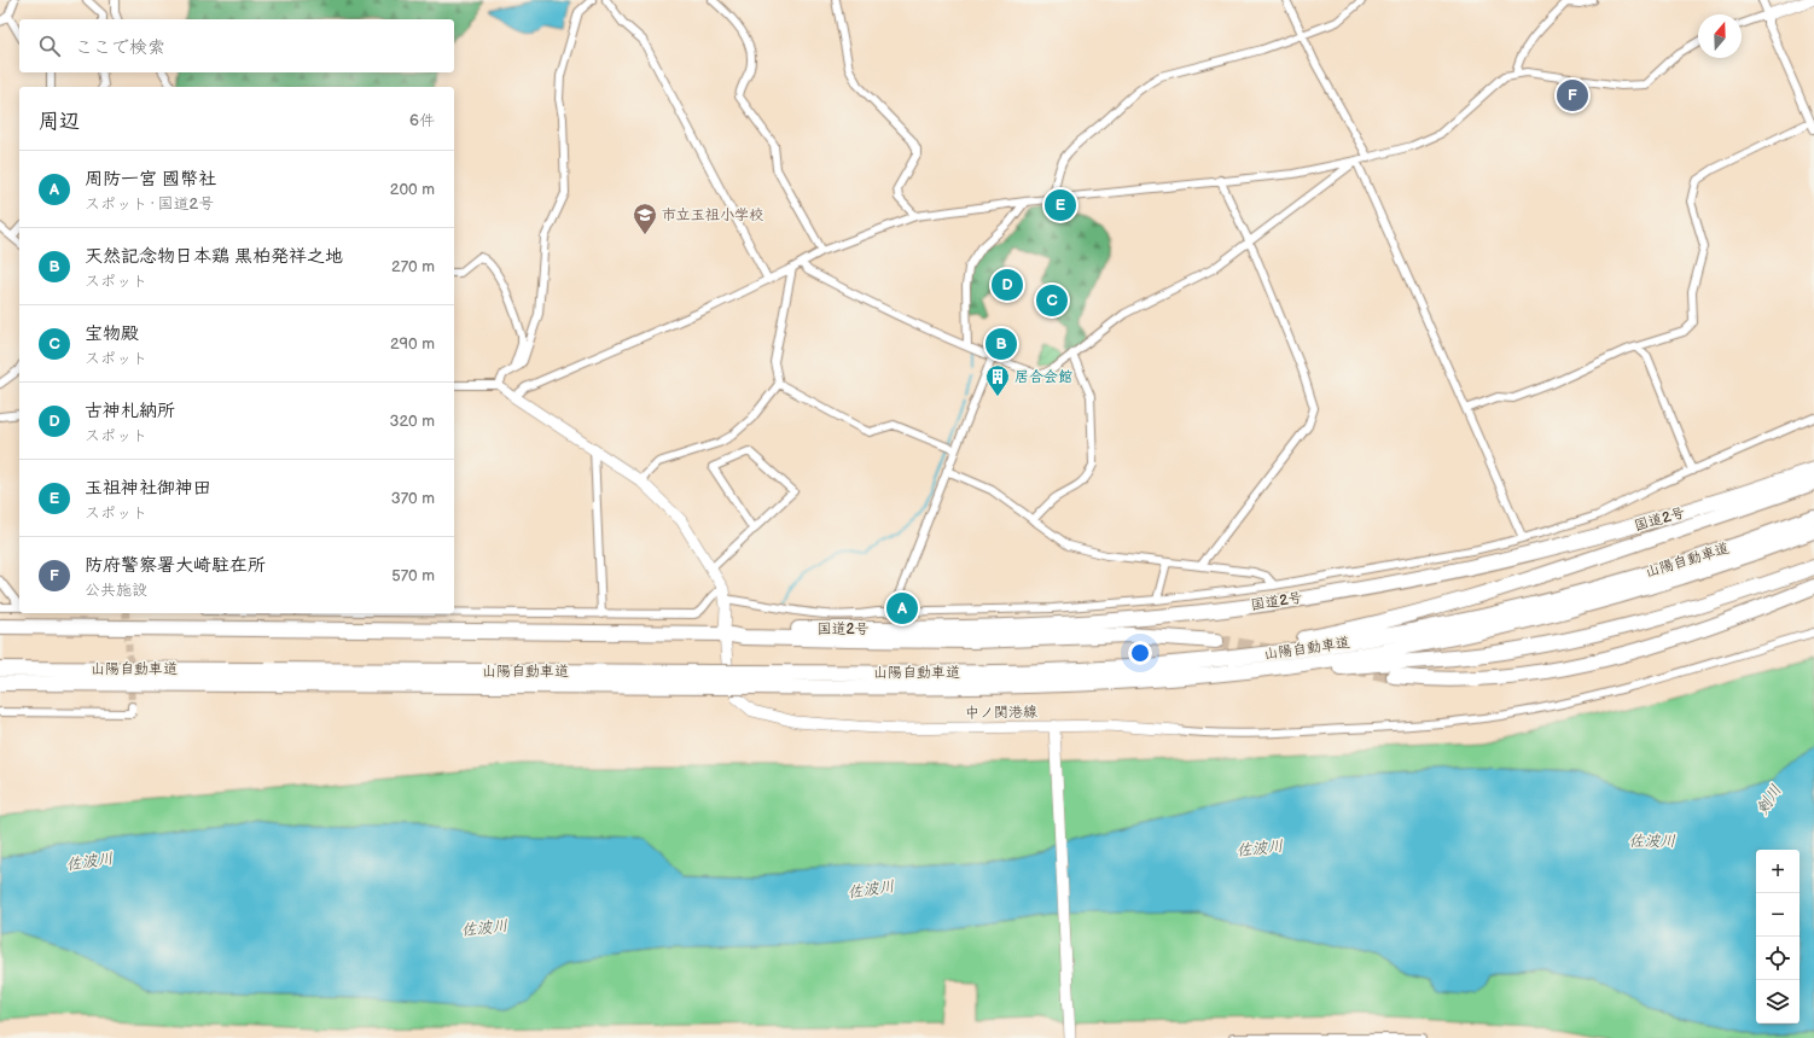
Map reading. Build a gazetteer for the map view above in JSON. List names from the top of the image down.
{
  "streets": {
    "highway": ["国道2号", "山陽自動車道"],
    "main road": ["中ノ関港線"]
  },
  "crossings": [
    ["国道2号", "中ノ関港線"]
  ],
  "water": ["剣川", "佐波川"],
  "places": {
    "school or university": ["市立玉祖小学校"],
    "building": ["居合会館"]
  },
  "north": "top",
  "page": {
    "search": "ここで検索",
    "pins": [
      "F",
      "E",
      "D",
      "C",
      "B",
      "A"
    ],
    "heading": ["周辺", "6件"],
    "list": [
      {
        "mark": "A",
        "name": "周防一宮 國幣社",
        "note": "スポット · 国道2号",
        "value": "200 m"
      },
      {
        "mark": "B",
        "name": "天然記念物日本鶏 黒柏発祥之地",
        "note": "スポット",
        "value": "270 m"
      },
      {
        "mark": "C",
        "name": "宝物殿",
        "note": "スポット",
        "value": "290 m"
      },
      {
        "mark": "D",
        "name": "古神札納所",
        "note": "スポット",
        "value": "320 m"
      },
      {
        "mark": "E",
        "name": "玉祖神社御神田",
        "note": "スポット",
        "value": "370 m"
      },
      {
        "mark": "F",
        "name": "防府警察署大崎駐在所",
        "note": "公共施設",
        "value": "570 m"
      }
    ],
    "map_buttons": ["+", "−"]
  }
}
